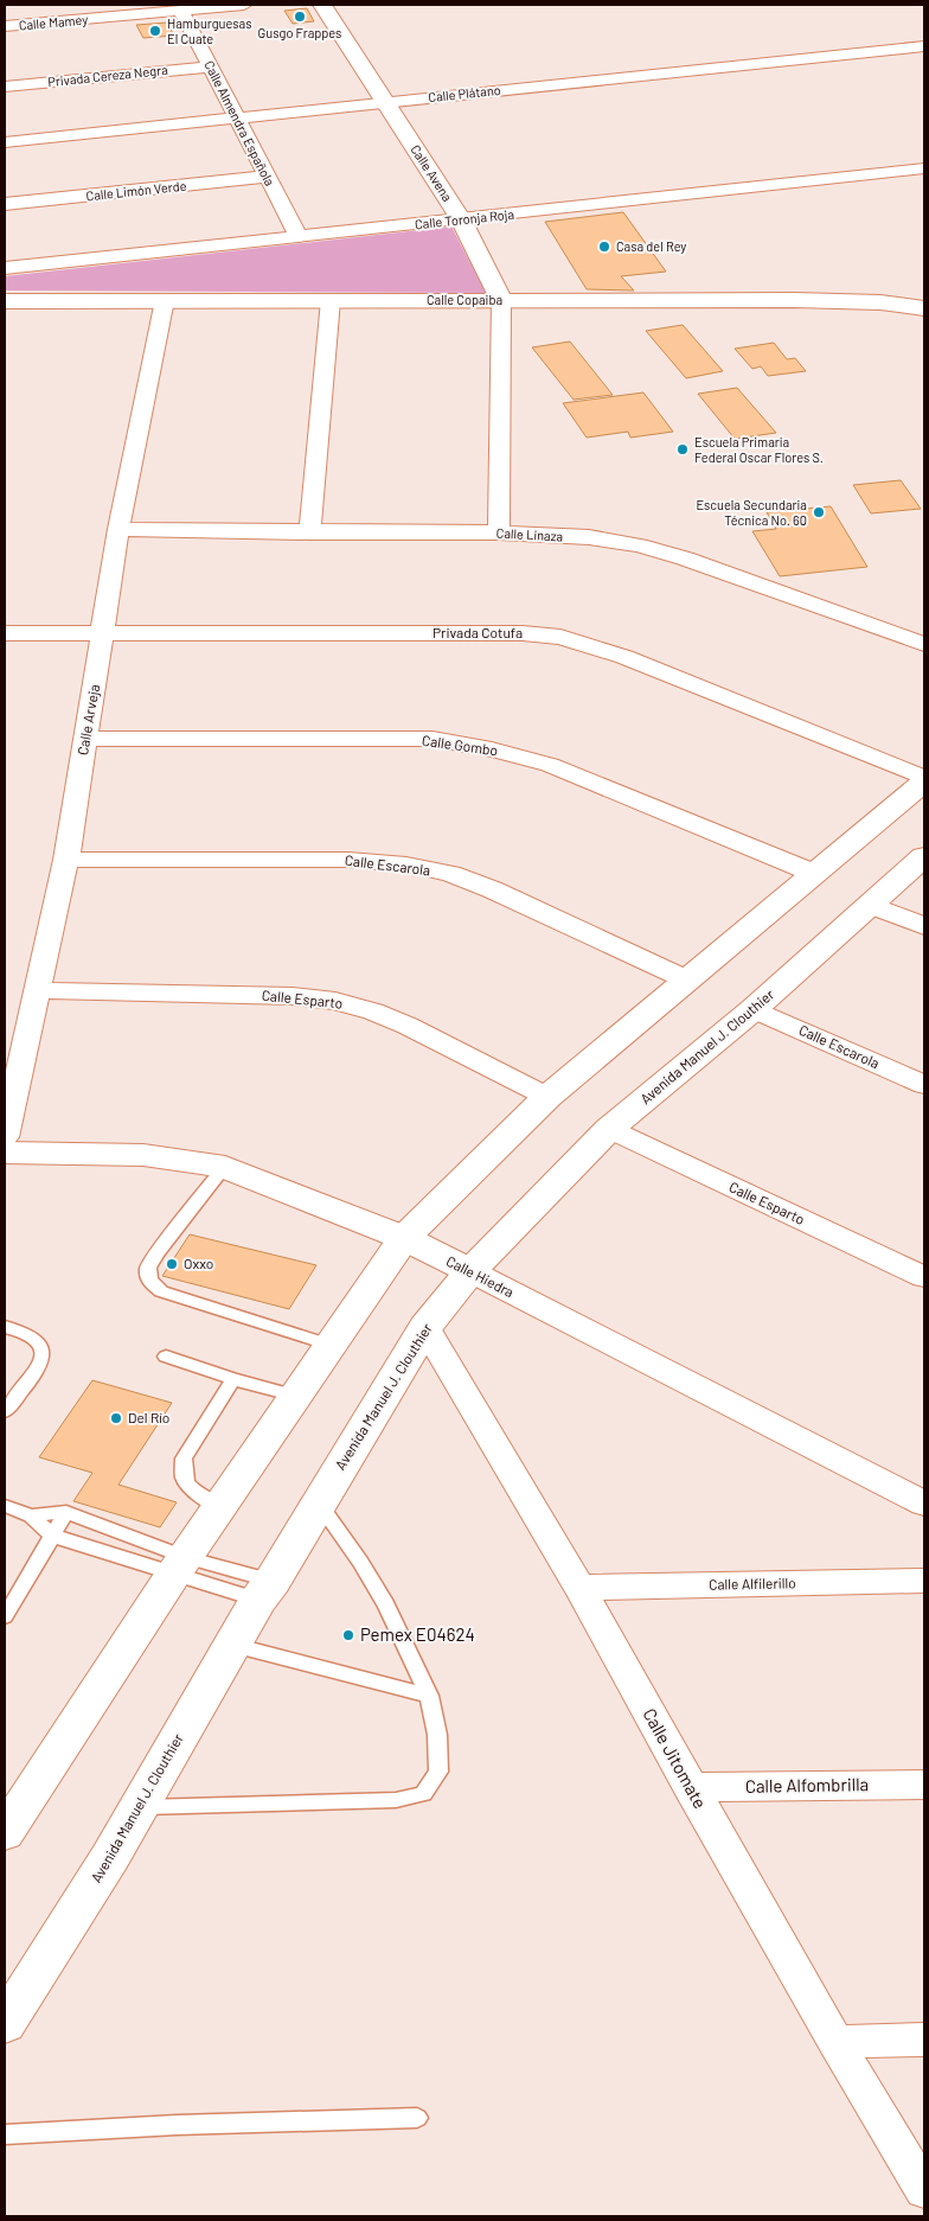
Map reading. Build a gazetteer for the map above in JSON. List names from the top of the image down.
{
  "streets": {
    "main road": [
      "Calle Avena",
      "Calle Copaiba",
      "Avenida Manuel J. Clouthier",
      "Calle Hiedra"
    ],
    "street": [
      "Calle Mamey",
      "Privada Cereza Negra",
      "Calle Plátano",
      "Calle Almendra Española",
      "Calle Limón Verde",
      "Calle Toronja Roja",
      "Calle Linaza",
      "Privada Cotufa",
      "Calle Arveja",
      "Calle Gombo",
      "Calle Escarola",
      "Calle Esparto",
      "Calle Alfilerillo",
      "Calle Jitomate",
      "Calle Alfombrilla"
    ]
  },
  "crossings": [
    ["Calle Mamey", "Calle Almendra Española"],
    ["Privada Cereza Negra", "Calle Almendra Española"],
    ["Calle Plátano", "Calle Almendra Española"],
    ["Calle Plátano", "Calle Avena"],
    ["Calle Almendra Española", "Calle Limón Verde"],
    ["Calle Almendra Española", "Calle Toronja Roja"],
    ["Calle Avena", "Calle Toronja Roja"],
    ["Calle Avena", "Calle Copaiba"],
    ["Calle Avena", "Calle Linaza"],
    ["Calle Copaiba", "Calle Arveja"],
    ["Calle Linaza", "Calle Arveja"],
    ["Privada Cotufa", "Calle Arveja"],
    ["Calle Arveja", "Calle Gombo"],
    ["Calle Arveja", "Calle Escarola"],
    ["Calle Arveja", "Calle Esparto"],
    ["Calle Escarola", "Avenida Manuel J. Clouthier"],
    ["Calle Esparto", "Avenida Manuel J. Clouthier"],
    ["Avenida Manuel J. Clouthier", "Calle Hiedra"],
    ["Avenida Manuel J. Clouthier", "Calle Jitomate"],
    ["Calle Alfilerillo", "Calle Jitomate"],
    ["Calle Jitomate", "Calle Alfombrilla"]
  ],
  "places": [
    "Gusgo Frappes",
    "Hamburguesas El Cuate",
    "Casa del Rey",
    "Escuela Primaria Federal Oscar Flores S.",
    "Escuela Secundaria Técnica No. 60",
    "Oxxo",
    "Del Río",
    "Pemex E04624"
  ]
}
